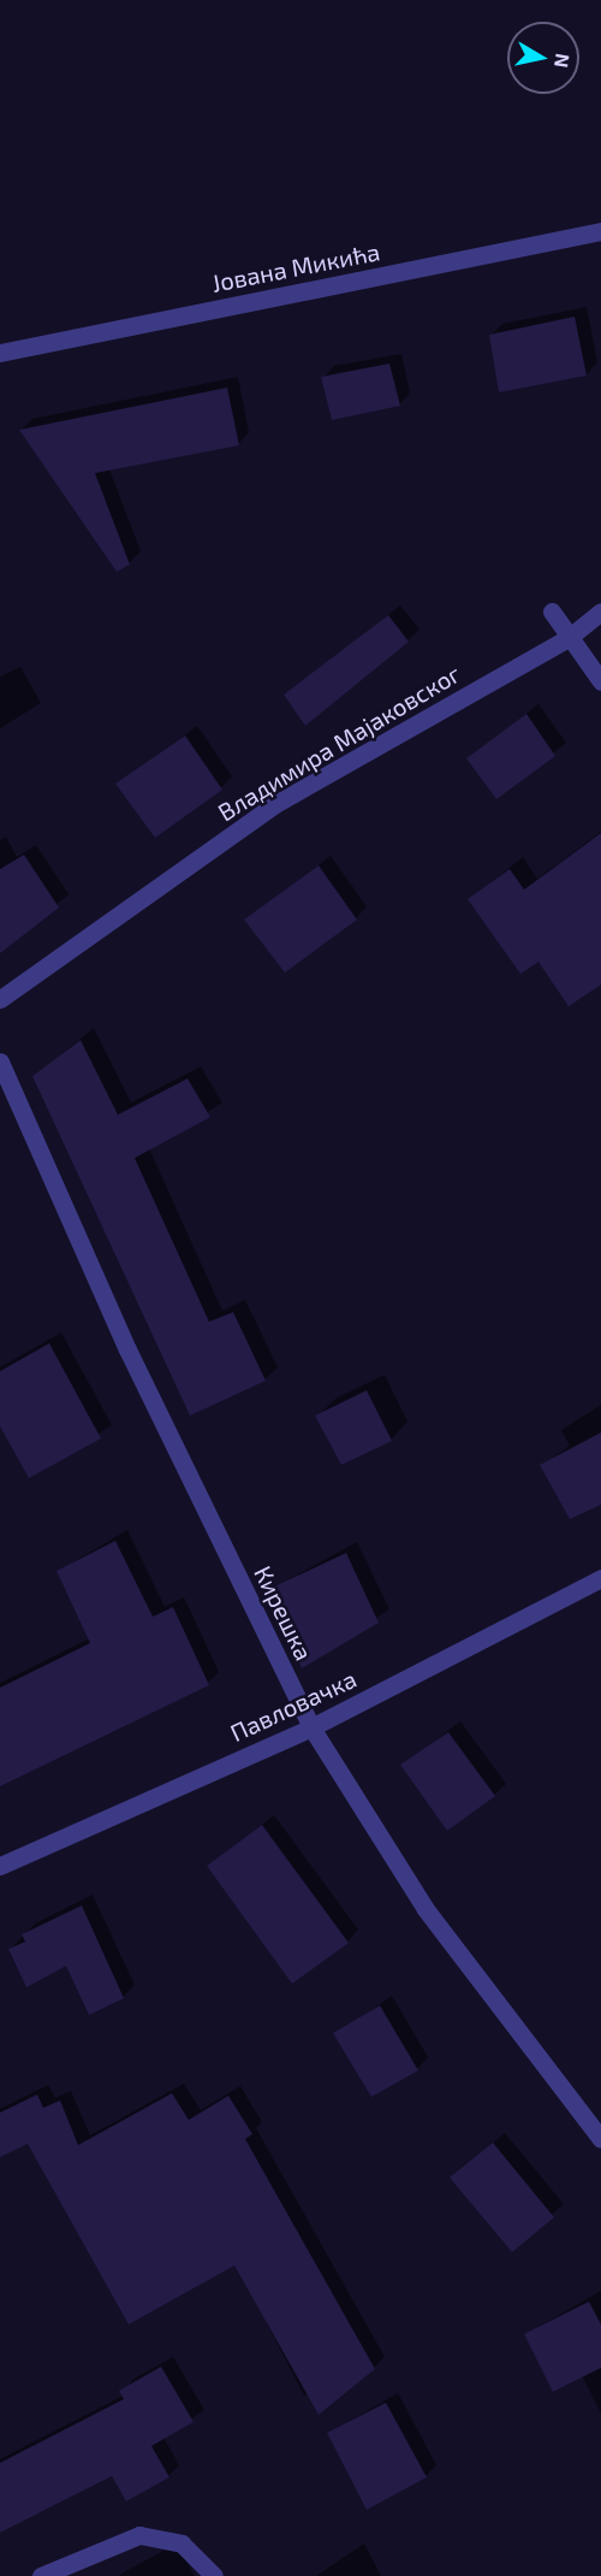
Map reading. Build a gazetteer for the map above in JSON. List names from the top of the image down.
{
  "streets": {
    "street": [
      "Јована Микића",
      "Владимира Мајаковског",
      "Кирешка",
      "Павловачка"
    ]
  },
  "crossings": [
    ["Кирешка", "Павловачка"]
  ],
  "north": "right"
}
